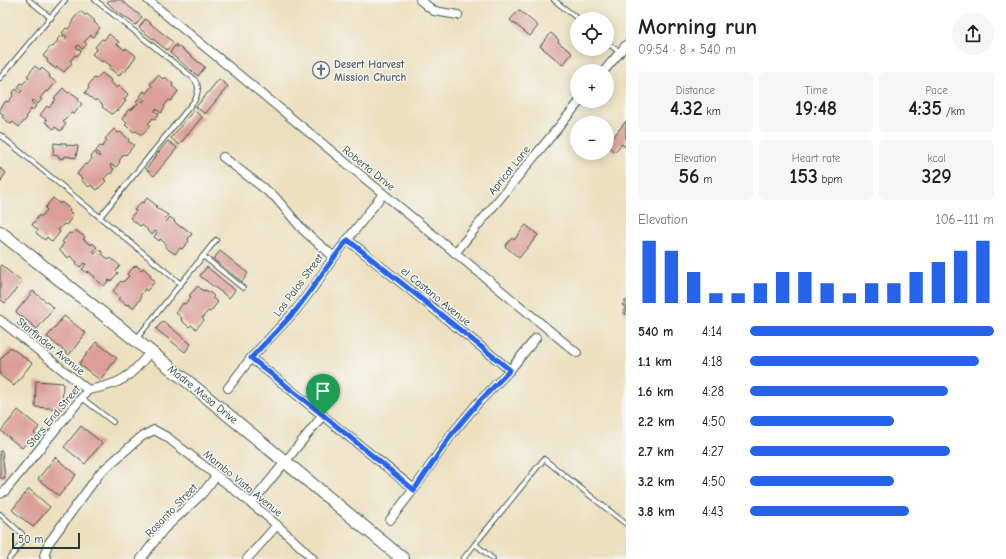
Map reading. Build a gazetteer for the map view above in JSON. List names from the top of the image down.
{
  "streets": {
    "street": [
      "Roberta Drive",
      "Apricot Lane",
      "Los Palos Street",
      "el Castano Avenue",
      "Starfinder Avenue",
      "Madre Mesa Drive",
      "Stars End Street",
      "Mambo Vista Avenue",
      "Rosarito Street"
    ]
  },
  "crossings": [
    ["Roberta Drive", "Apricot Lane"],
    ["Roberta Drive", "Los Palos Street"],
    ["Los Palos Street", "el Castano Avenue"],
    ["Starfinder Avenue", "Stars End Street"],
    ["Madre Mesa Drive", "Stars End Street"],
    ["Mambo Vista Avenue", "Rosarito Street"]
  ],
  "places": {
    "church": ["Desert Harvest Mission Church"]
  },
  "scale_bar": "50 m",
  "page": {
    "heading": ["Morning run", "09:54 · 8 × 540 m"],
    "map_buttons": ["+", "−"],
    "stats": [
      ["Distance", "4.32 km"],
      ["Time", "19:48"],
      ["Pace", "4:35 /km"],
      ["Elevation", "56 m"],
      ["Heart rate", "153 bpm"],
      ["kcal", "329"]
    ],
    "chart": ["Elevation", "106–111 m"],
    "list": [
      {
        "name": "540 m",
        "note": "4:14"
      },
      {
        "name": "1.1 km",
        "note": "4:18"
      },
      {
        "name": "1.6 km",
        "note": "4:28"
      },
      {
        "name": "2.2 km",
        "note": "4:50"
      },
      {
        "name": "2.7 km",
        "note": "4:27"
      },
      {
        "name": "3.2 km",
        "note": "4:50"
      },
      {
        "name": "3.8 km",
        "note": "4:43"
      }
    ],
    "scale": "50 m"
  }
}
